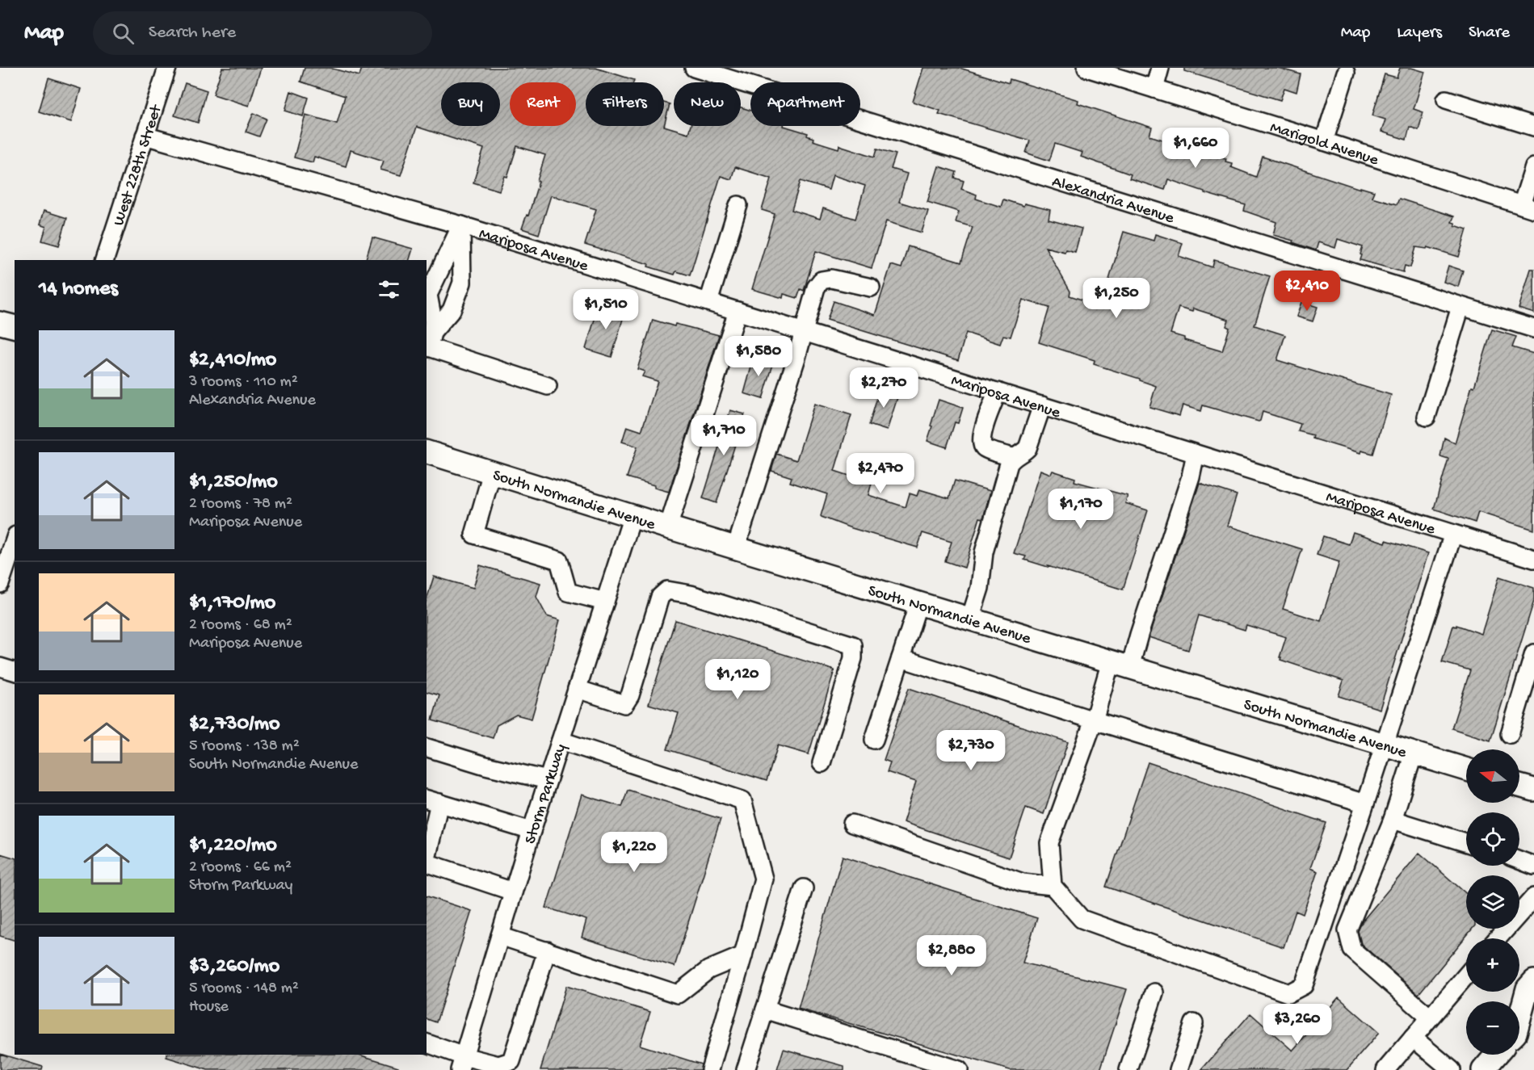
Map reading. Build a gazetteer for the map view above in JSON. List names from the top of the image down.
{
  "streets": {
    "main road": ["South Normandie Avenue"],
    "street": [
      "Marigold Avenue",
      "West 228th Street",
      "Alexandria Avenue",
      "Mariposa Avenue",
      "Storm Parkway"
    ]
  },
  "crossings": [
    ["West 228th Street", "Mariposa Avenue"],
    ["South Normandie Avenue", "Storm Parkway"]
  ],
  "north": "left",
  "page": {
    "header": "Map",
    "search": "Search here",
    "nav": ["Map", "Layers", "Share"],
    "chip": [
      "Buy",
      "Rent",
      "Filters",
      "New",
      "Apartment"
    ],
    "price": [
      "$1,660",
      "$2,410",
      "$1,250",
      "$1,510",
      "$1,580",
      "$2,270",
      "$1,710",
      "$2,470",
      "$1,170",
      "$1,120",
      "$2,730",
      "$1,220",
      "$2,880",
      "$3,260"
    ],
    "heading": "14 homes",
    "list": [
      {
        "name": "$2,410/mo",
        "note": "3 rooms · 110 m² · Alexandria Avenue"
      },
      {
        "name": "$1,250/mo",
        "note": "2 rooms · 78 m² · Mariposa Avenue"
      },
      {
        "name": "$1,170/mo",
        "note": "2 rooms · 68 m² · Mariposa Avenue"
      },
      {
        "name": "$2,730/mo",
        "note": "5 rooms · 138 m² · South Normandie Avenue"
      },
      {
        "name": "$1,220/mo",
        "note": "2 rooms · 66 m² · Storm Parkway"
      },
      {
        "name": "$3,260/mo",
        "note": "5 rooms · 148 m² · House"
      }
    ],
    "map_buttons": ["+", "−"]
  }
}
